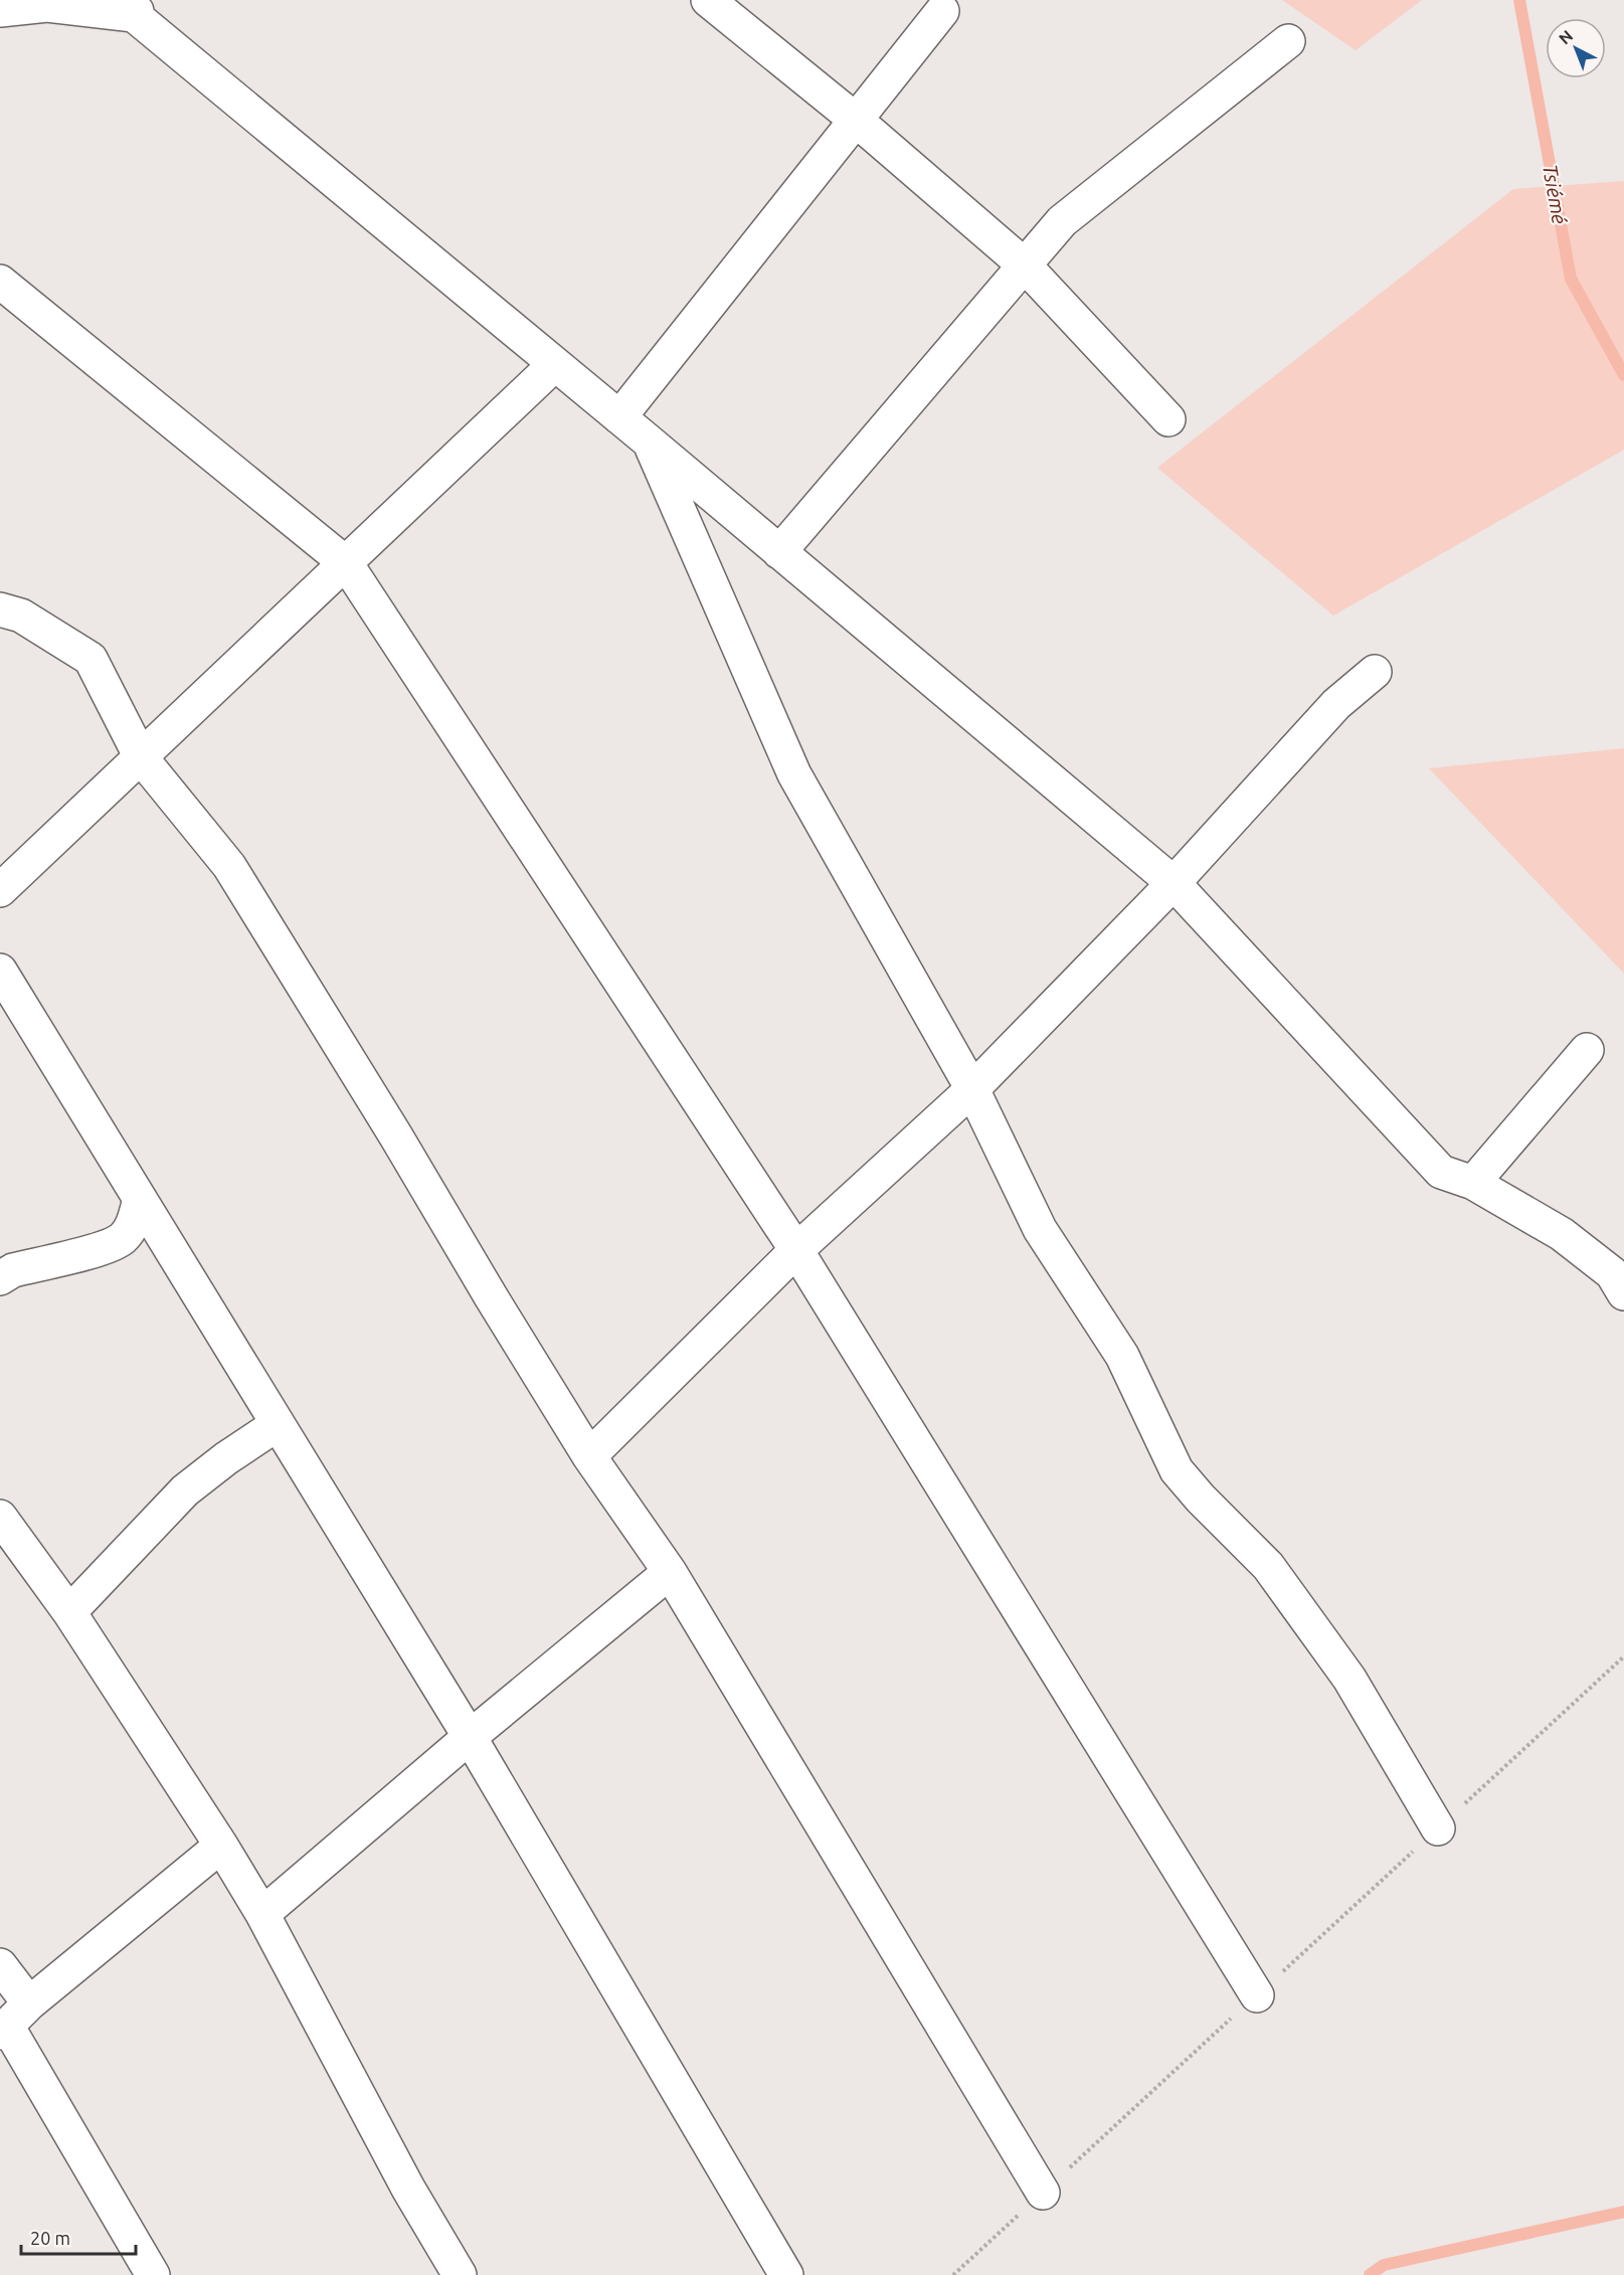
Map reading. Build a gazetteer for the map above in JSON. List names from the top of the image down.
{
  "water": ["Tsiémé"],
  "scale_bar": "20 m",
  "north": "top left"
}
